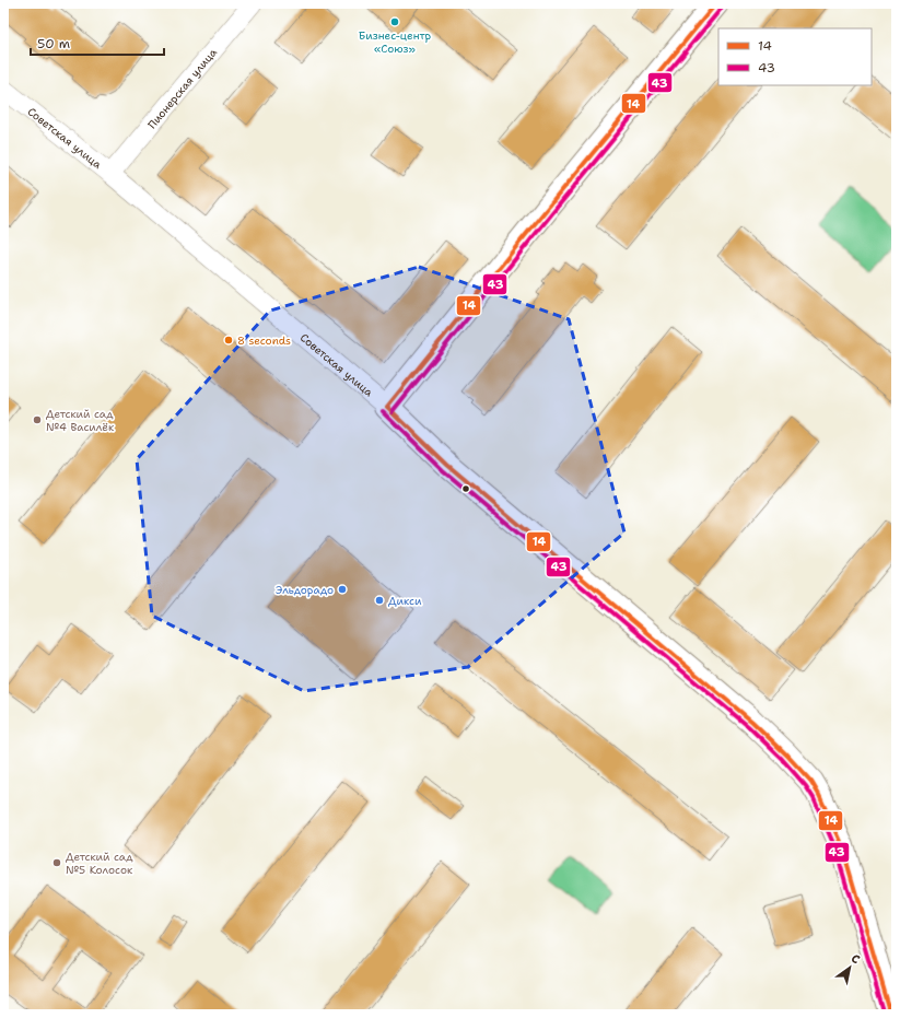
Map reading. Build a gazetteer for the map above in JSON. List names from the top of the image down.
{
  "streets": {
    "street": ["Пионерская улица", "Советская улица"]
  },
  "crossings": [
    ["Пионерская улица", "Советская улица"]
  ],
  "places": [
    "Бизнес-центр «Союз»",
    "8 seconds",
    "Детский сад №4 Василёк",
    "Эльдорадо",
    "Дикси",
    "Детский сад №5 Колосок"
  ],
  "lines": ["transit line 14", "transit line 43"],
  "legend": ["14", "43"],
  "scale_bar": "50 m",
  "north": "top right"
}
